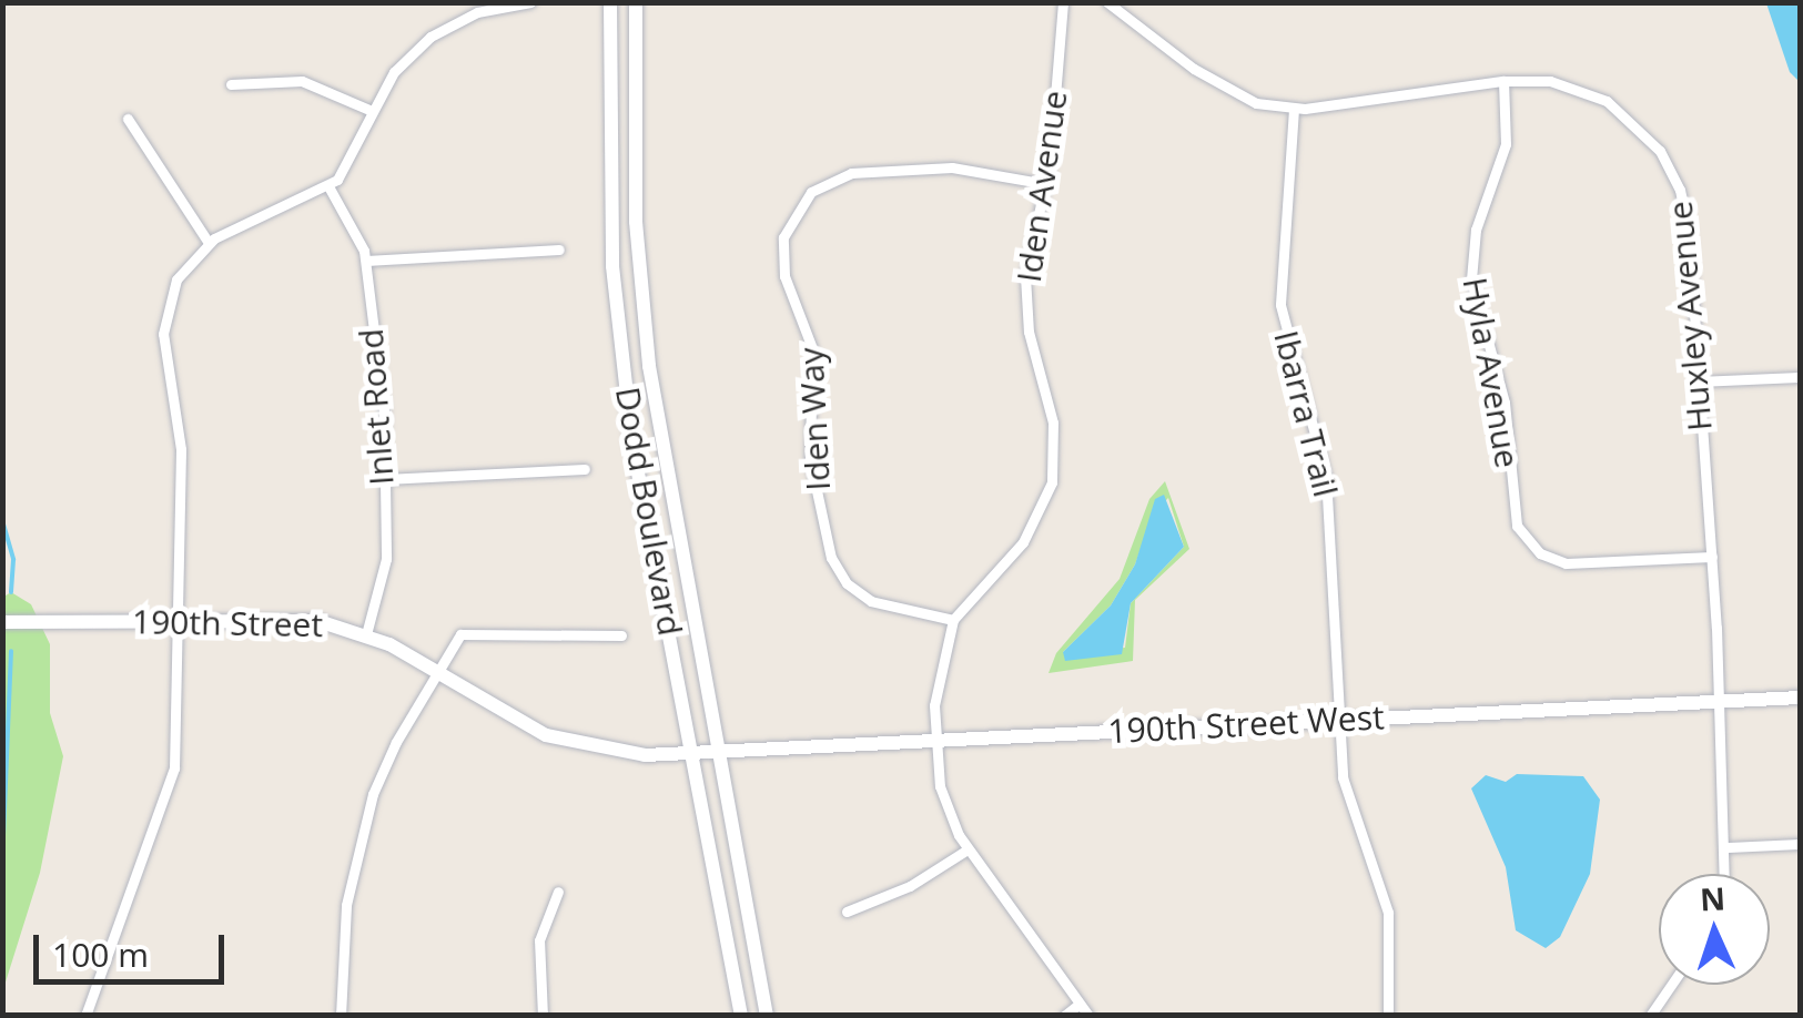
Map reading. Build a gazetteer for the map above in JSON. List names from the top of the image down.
{
  "streets": {
    "main road": ["Dodd Boulevard", "190th Street", "190th Street West"],
    "street": [
      "Iden Avenue",
      "Huxley Avenue",
      "Hyla Avenue",
      "Inlet Road",
      "Ibarra Trail",
      "Iden Way"
    ]
  },
  "crossings": [
    ["Iden Avenue", "Iden Way"],
    ["Iden Avenue", "190th Street West"],
    ["Huxley Avenue", "Hyla Avenue"],
    ["Huxley Avenue", "Ibarra Trail"],
    ["Huxley Avenue", "190th Street West"],
    ["Inlet Road", "190th Street"],
    ["Ibarra Trail", "190th Street West"],
    ["Dodd Boulevard", "190th Street"],
    ["Dodd Boulevard", "190th Street West"],
    ["190th Street", "190th Street West"]
  ],
  "scale_bar": "100 m",
  "north": "top"
}
